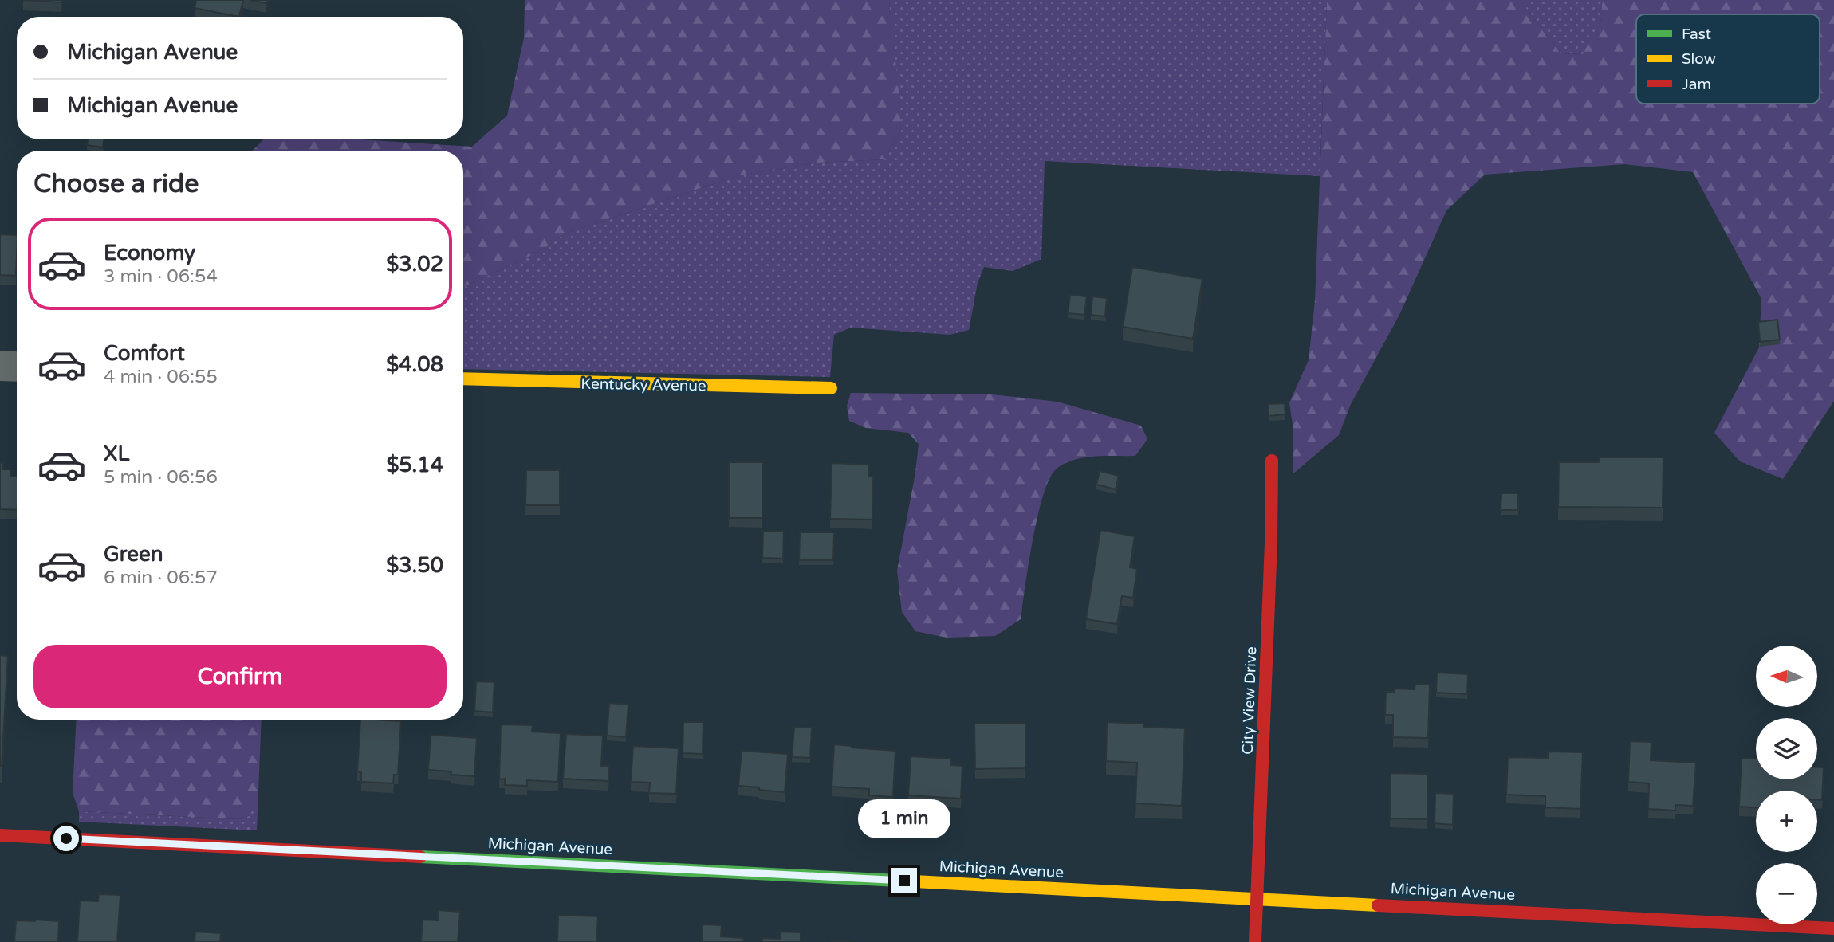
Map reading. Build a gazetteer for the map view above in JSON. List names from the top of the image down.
{
  "streets": {
    "street": ["Kentucky Avenue", "City View Drive", "Michigan Avenue"]
  },
  "crossings": [
    ["City View Drive", "Michigan Avenue"]
  ],
  "legend": ["Fast", "Slow", "Jam"],
  "north": "left",
  "page": {
    "banner": ["Michigan Avenue", "Michigan Avenue"],
    "heading": "Choose a ride",
    "list": [
      {
        "name": "Economy",
        "note": "3 min · 06:54",
        "value": "$3.02"
      },
      {
        "name": "Comfort",
        "note": "4 min · 06:55",
        "value": "$4.08"
      },
      {
        "name": "XL",
        "note": "5 min · 06:56",
        "value": "$5.14"
      },
      {
        "name": "Green",
        "note": "6 min · 06:57",
        "value": "$3.50"
      }
    ],
    "buttons": "Confirm",
    "map_buttons": ["+", "−"],
    "bubble": "1 min"
  }
}
